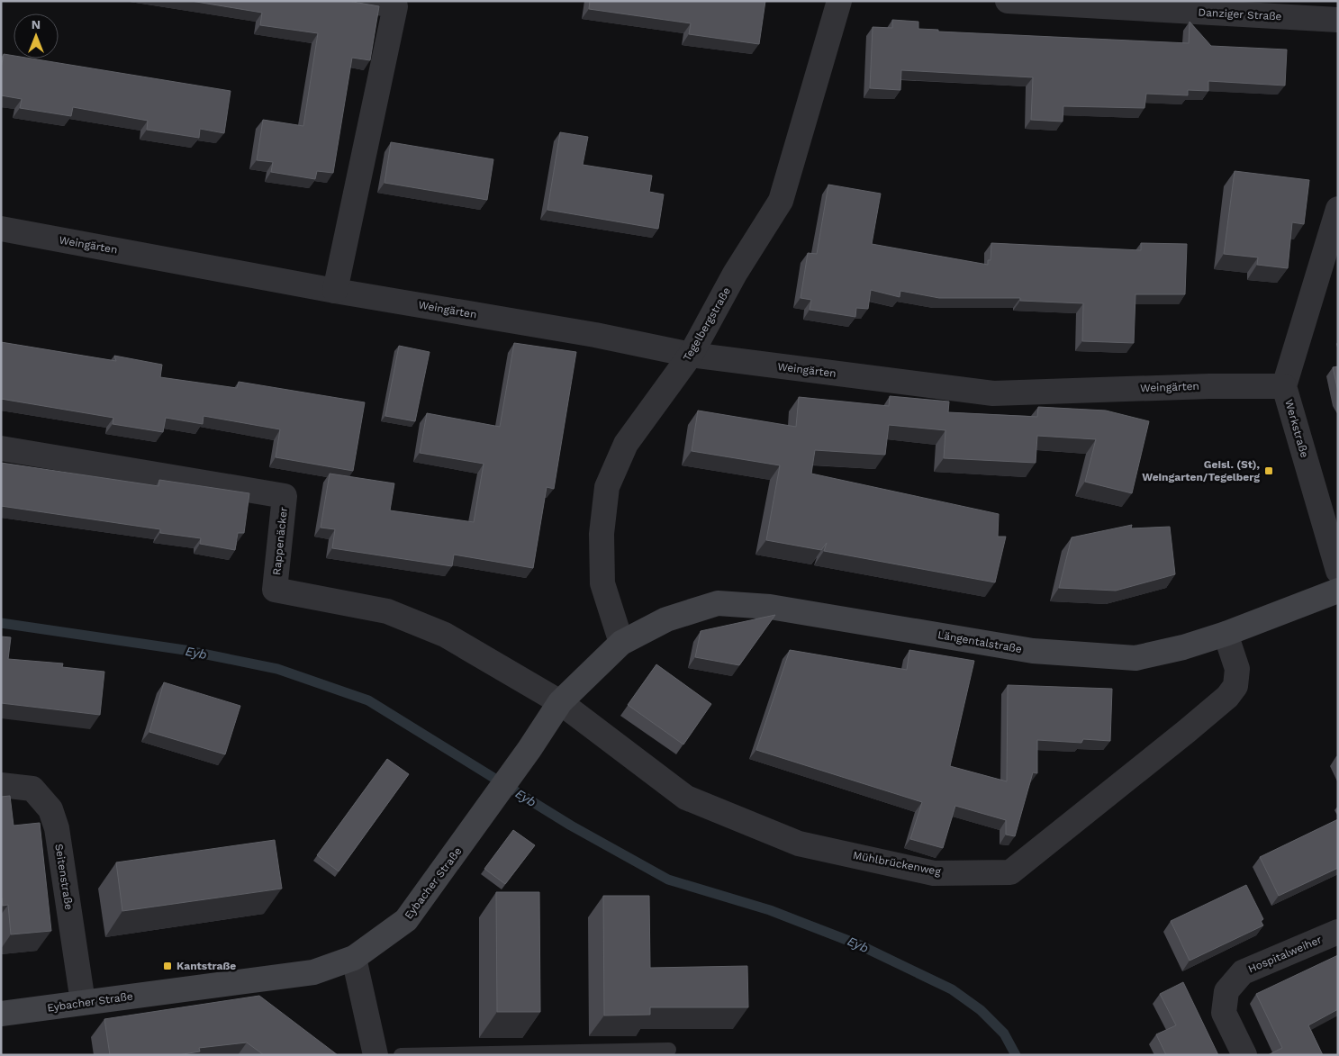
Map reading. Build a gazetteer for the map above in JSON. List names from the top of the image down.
{
  "streets": {
    "main road": ["Längentalstraße", "Eybacher Straße"],
    "street": [
      "Danziger Straße",
      "Weingärten",
      "Tegelbergstraße",
      "Werkstraße",
      "Rappenäcker",
      "Mühlbrückenweg",
      "Seitenstraße",
      "Hospitalweiher"
    ]
  },
  "crossings": [
    ["Weingärten", "Tegelbergstraße"],
    ["Weingärten", "Werkstraße"],
    ["Tegelbergstraße", "Längentalstraße"],
    ["Tegelbergstraße", "Eybacher Straße"],
    ["Rappenäcker", "Mühlbrückenweg"],
    ["Rappenäcker", "Eybacher Straße"],
    ["Längentalstraße", "Mühlbrückenweg"],
    ["Längentalstraße", "Eybacher Straße"],
    ["Mühlbrückenweg", "Eybacher Straße"],
    ["Seitenstraße", "Eybacher Straße"]
  ],
  "water": ["Eyb"],
  "places": {
    "transit": ["Geisl. (St), Weingarten/Tegelberg", "Kantstraße"]
  },
  "north": "top"
}
